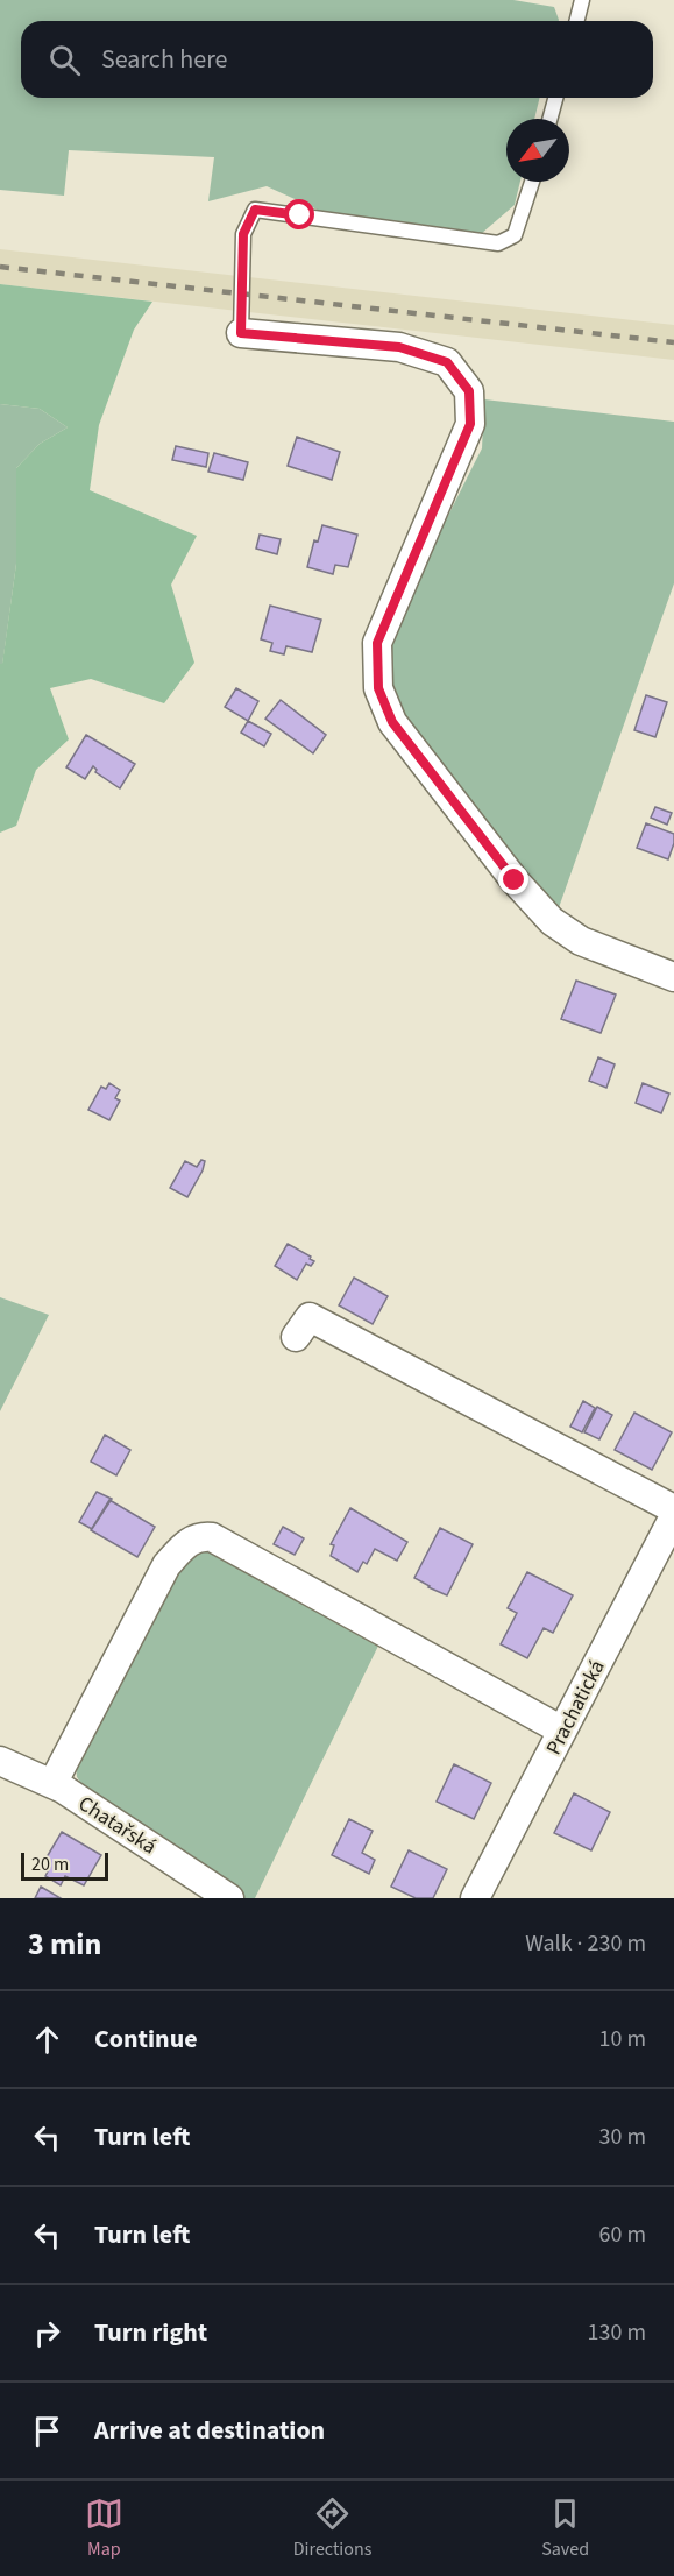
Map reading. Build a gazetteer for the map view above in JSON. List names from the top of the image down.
{
  "streets": {
    "street": ["Prachatická", "Chatařská"]
  },
  "scale_bar": "20 m",
  "north": "bottom left",
  "page": {
    "search": "Search here",
    "scale": "20 m",
    "heading": ["3 min", "Walk · 230 m"],
    "list": [
      ["Continue", "10 m"],
      ["Turn left", "30 m"],
      ["Turn left", "60 m"],
      ["Turn right", "130 m"],
      "Arrive at destination"
    ],
    "nav": ["Map", "Directions", "Saved"]
  }
}
